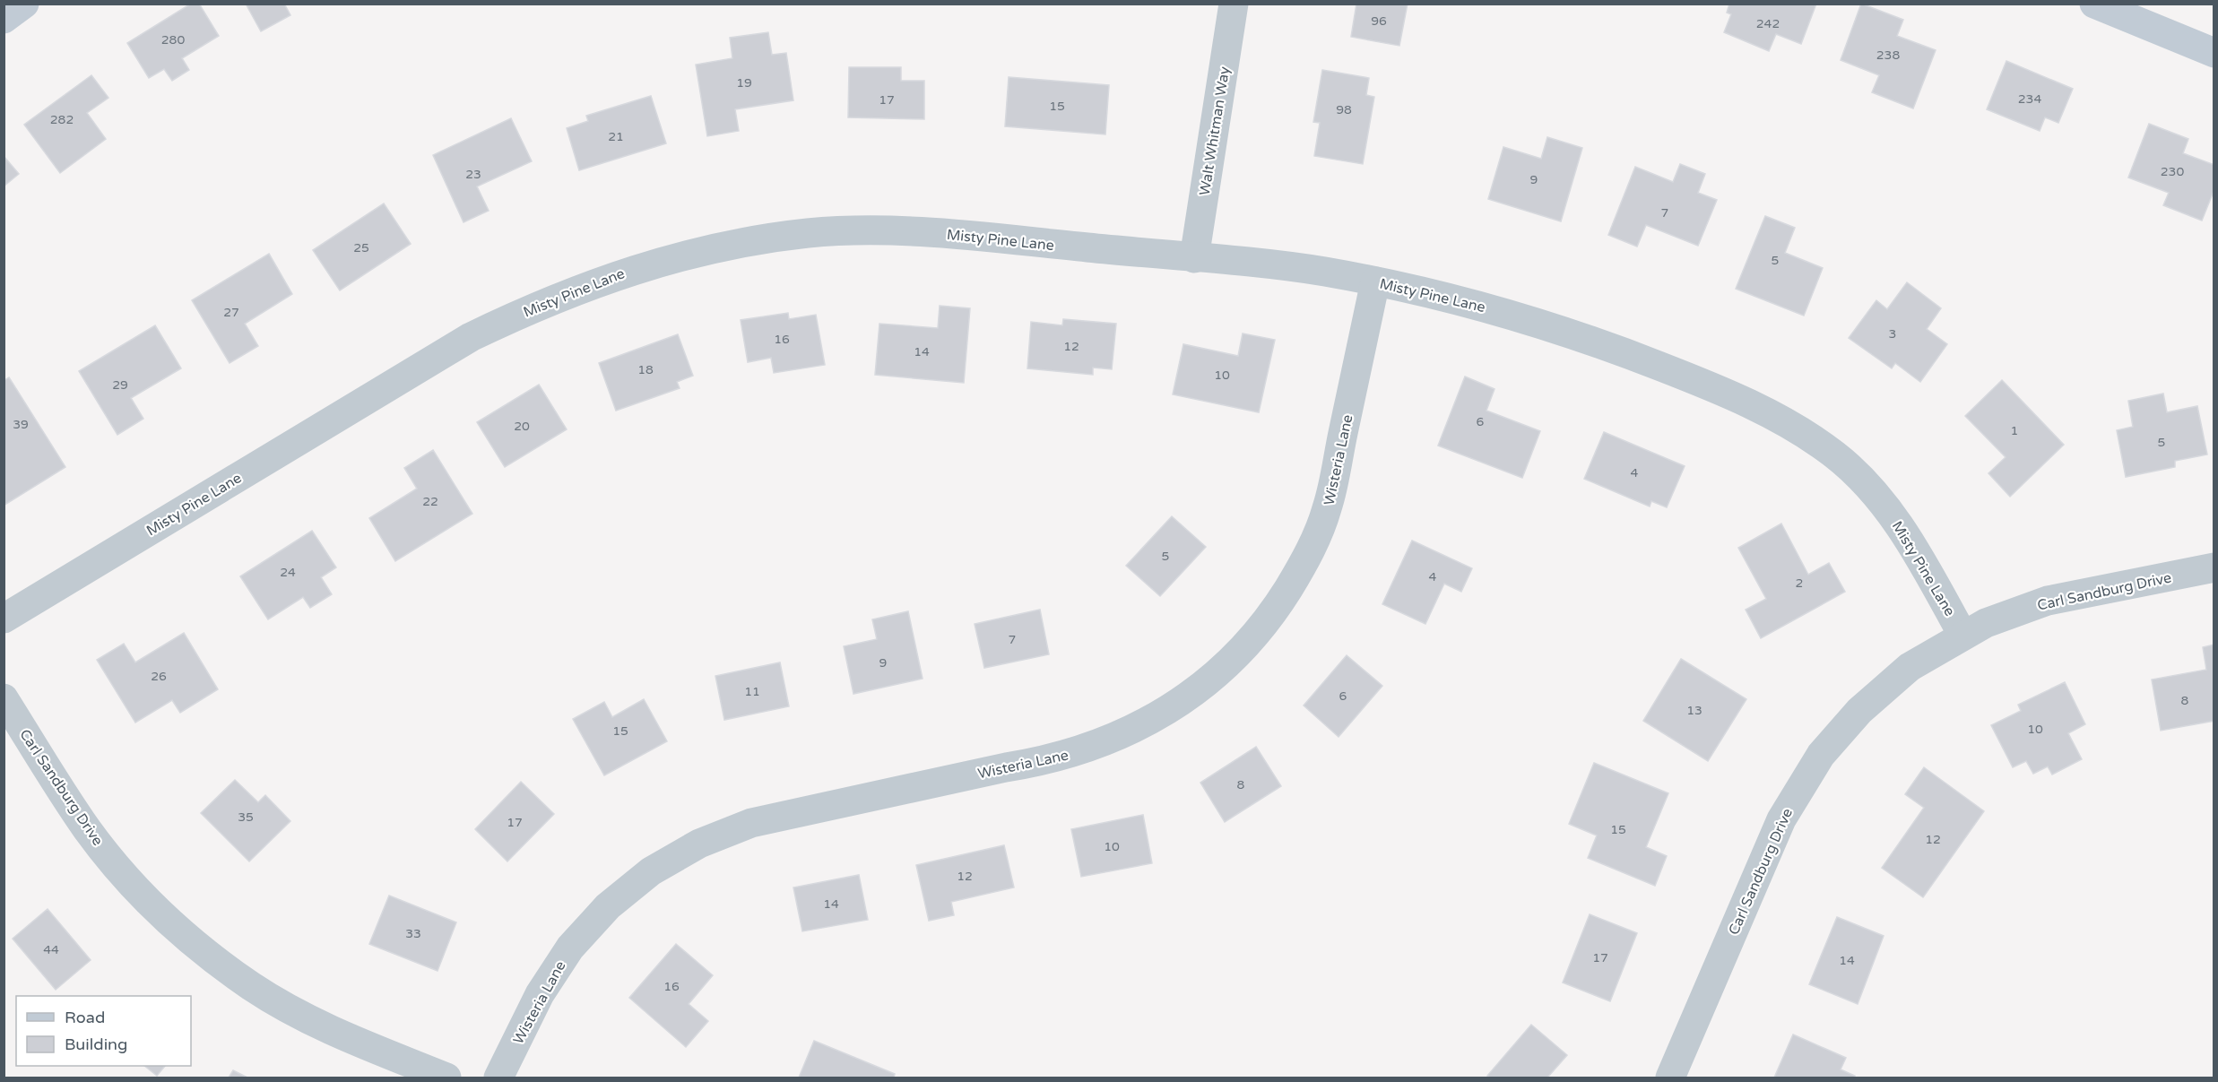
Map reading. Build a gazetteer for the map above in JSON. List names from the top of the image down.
{
  "streets": {
    "street": [
      "Walt Whitman Way",
      "Misty Pine Lane",
      "Wisteria Lane",
      "Carl Sandburg Drive"
    ]
  },
  "crossings": [
    ["Walt Whitman Way", "Misty Pine Lane"],
    ["Misty Pine Lane", "Wisteria Lane"],
    ["Misty Pine Lane", "Carl Sandburg Drive"]
  ],
  "house_numbers": [
    "96",
    "242",
    "280",
    "238",
    "19",
    "234",
    "17",
    "15",
    "98",
    "282",
    "21",
    "230",
    "23",
    "9",
    "7",
    "25",
    "5",
    "27",
    "3",
    "16",
    "12",
    "14",
    "18",
    "10",
    "29",
    "6",
    "39",
    "20",
    "1",
    "5",
    "4",
    "22",
    "5",
    "24",
    "4",
    "2",
    "7",
    "9",
    "26",
    "11",
    "6",
    "8",
    "13",
    "10",
    "15",
    "8",
    "35",
    "17",
    "15",
    "12",
    "10",
    "12",
    "14",
    "33",
    "44",
    "17",
    "14",
    "16"
  ],
  "legend": ["Road", "Building"]
}
